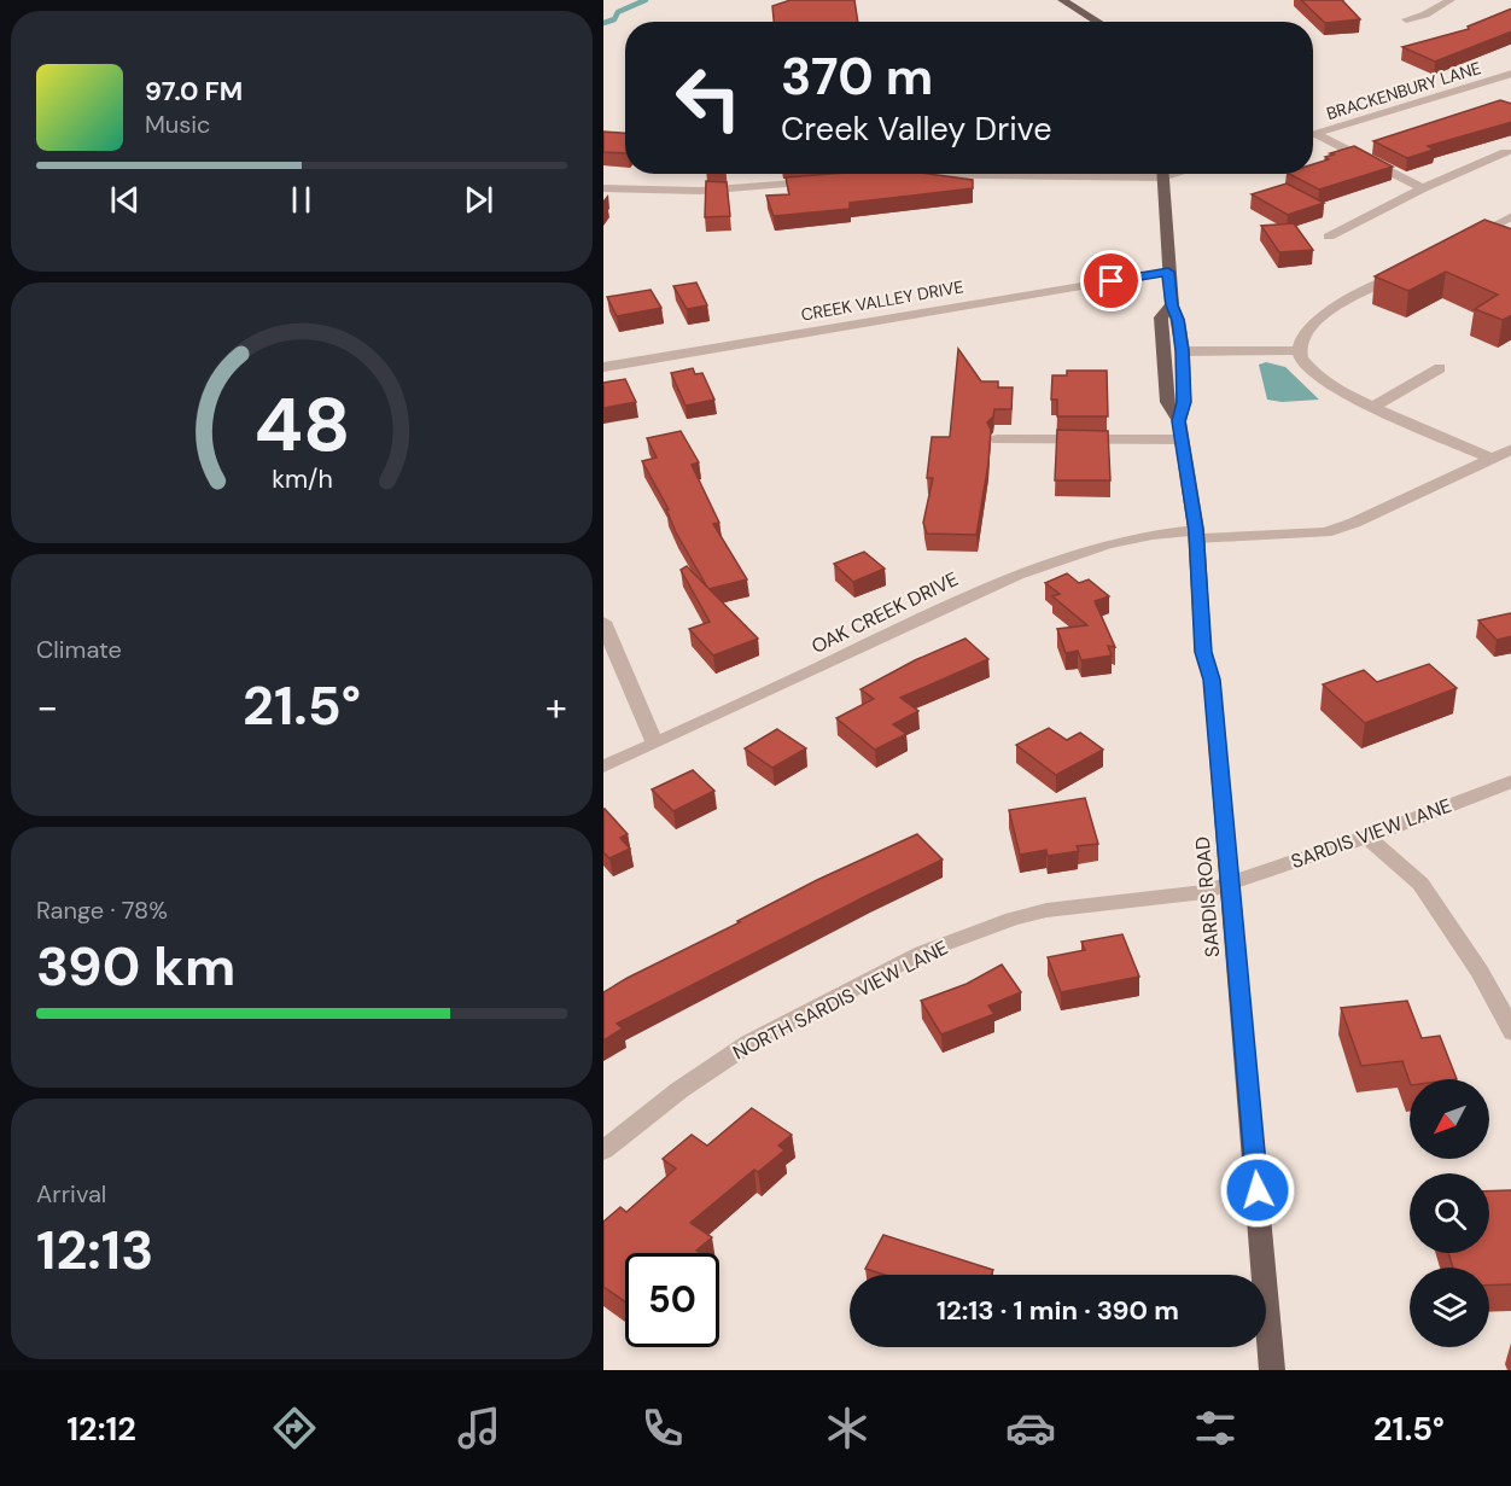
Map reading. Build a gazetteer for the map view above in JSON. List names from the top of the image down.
{
  "streets": {
    "main road": ["SARDIS ROAD"],
    "street": [
      "BRACKENBURY LANE",
      "CREEK VALLEY DRIVE",
      "OAK CREEK DRIVE",
      "SARDIS VIEW LANE",
      "NORTH SARDIS VIEW LANE"
    ]
  },
  "crossings": [
    ["CREEK VALLEY DRIVE", "SARDIS ROAD"],
    ["OAK CREEK DRIVE", "SARDIS ROAD"],
    ["SARDIS VIEW LANE", "SARDIS ROAD"],
    ["SARDIS VIEW LANE", "NORTH SARDIS VIEW LANE"],
    ["SARDIS ROAD", "NORTH SARDIS VIEW LANE"]
  ],
  "north": "bottom left",
  "page": {
    "turn": ["370 m", "Creek Valley Drive"],
    "song": ["97.0 FM", "Music"],
    "tile": [
      "Climate",
      ["Range · 78%", "390 km"],
      ["Arrival", "12:13"]
    ],
    "heat": ["−", "21.5°", "+"],
    "limit": "50",
    "trip": "12:13 · 1 min · 390 m",
    "tabs": ["12:12", "21.5°"],
    "gauge": ["48", "km/h"]
  }
}
